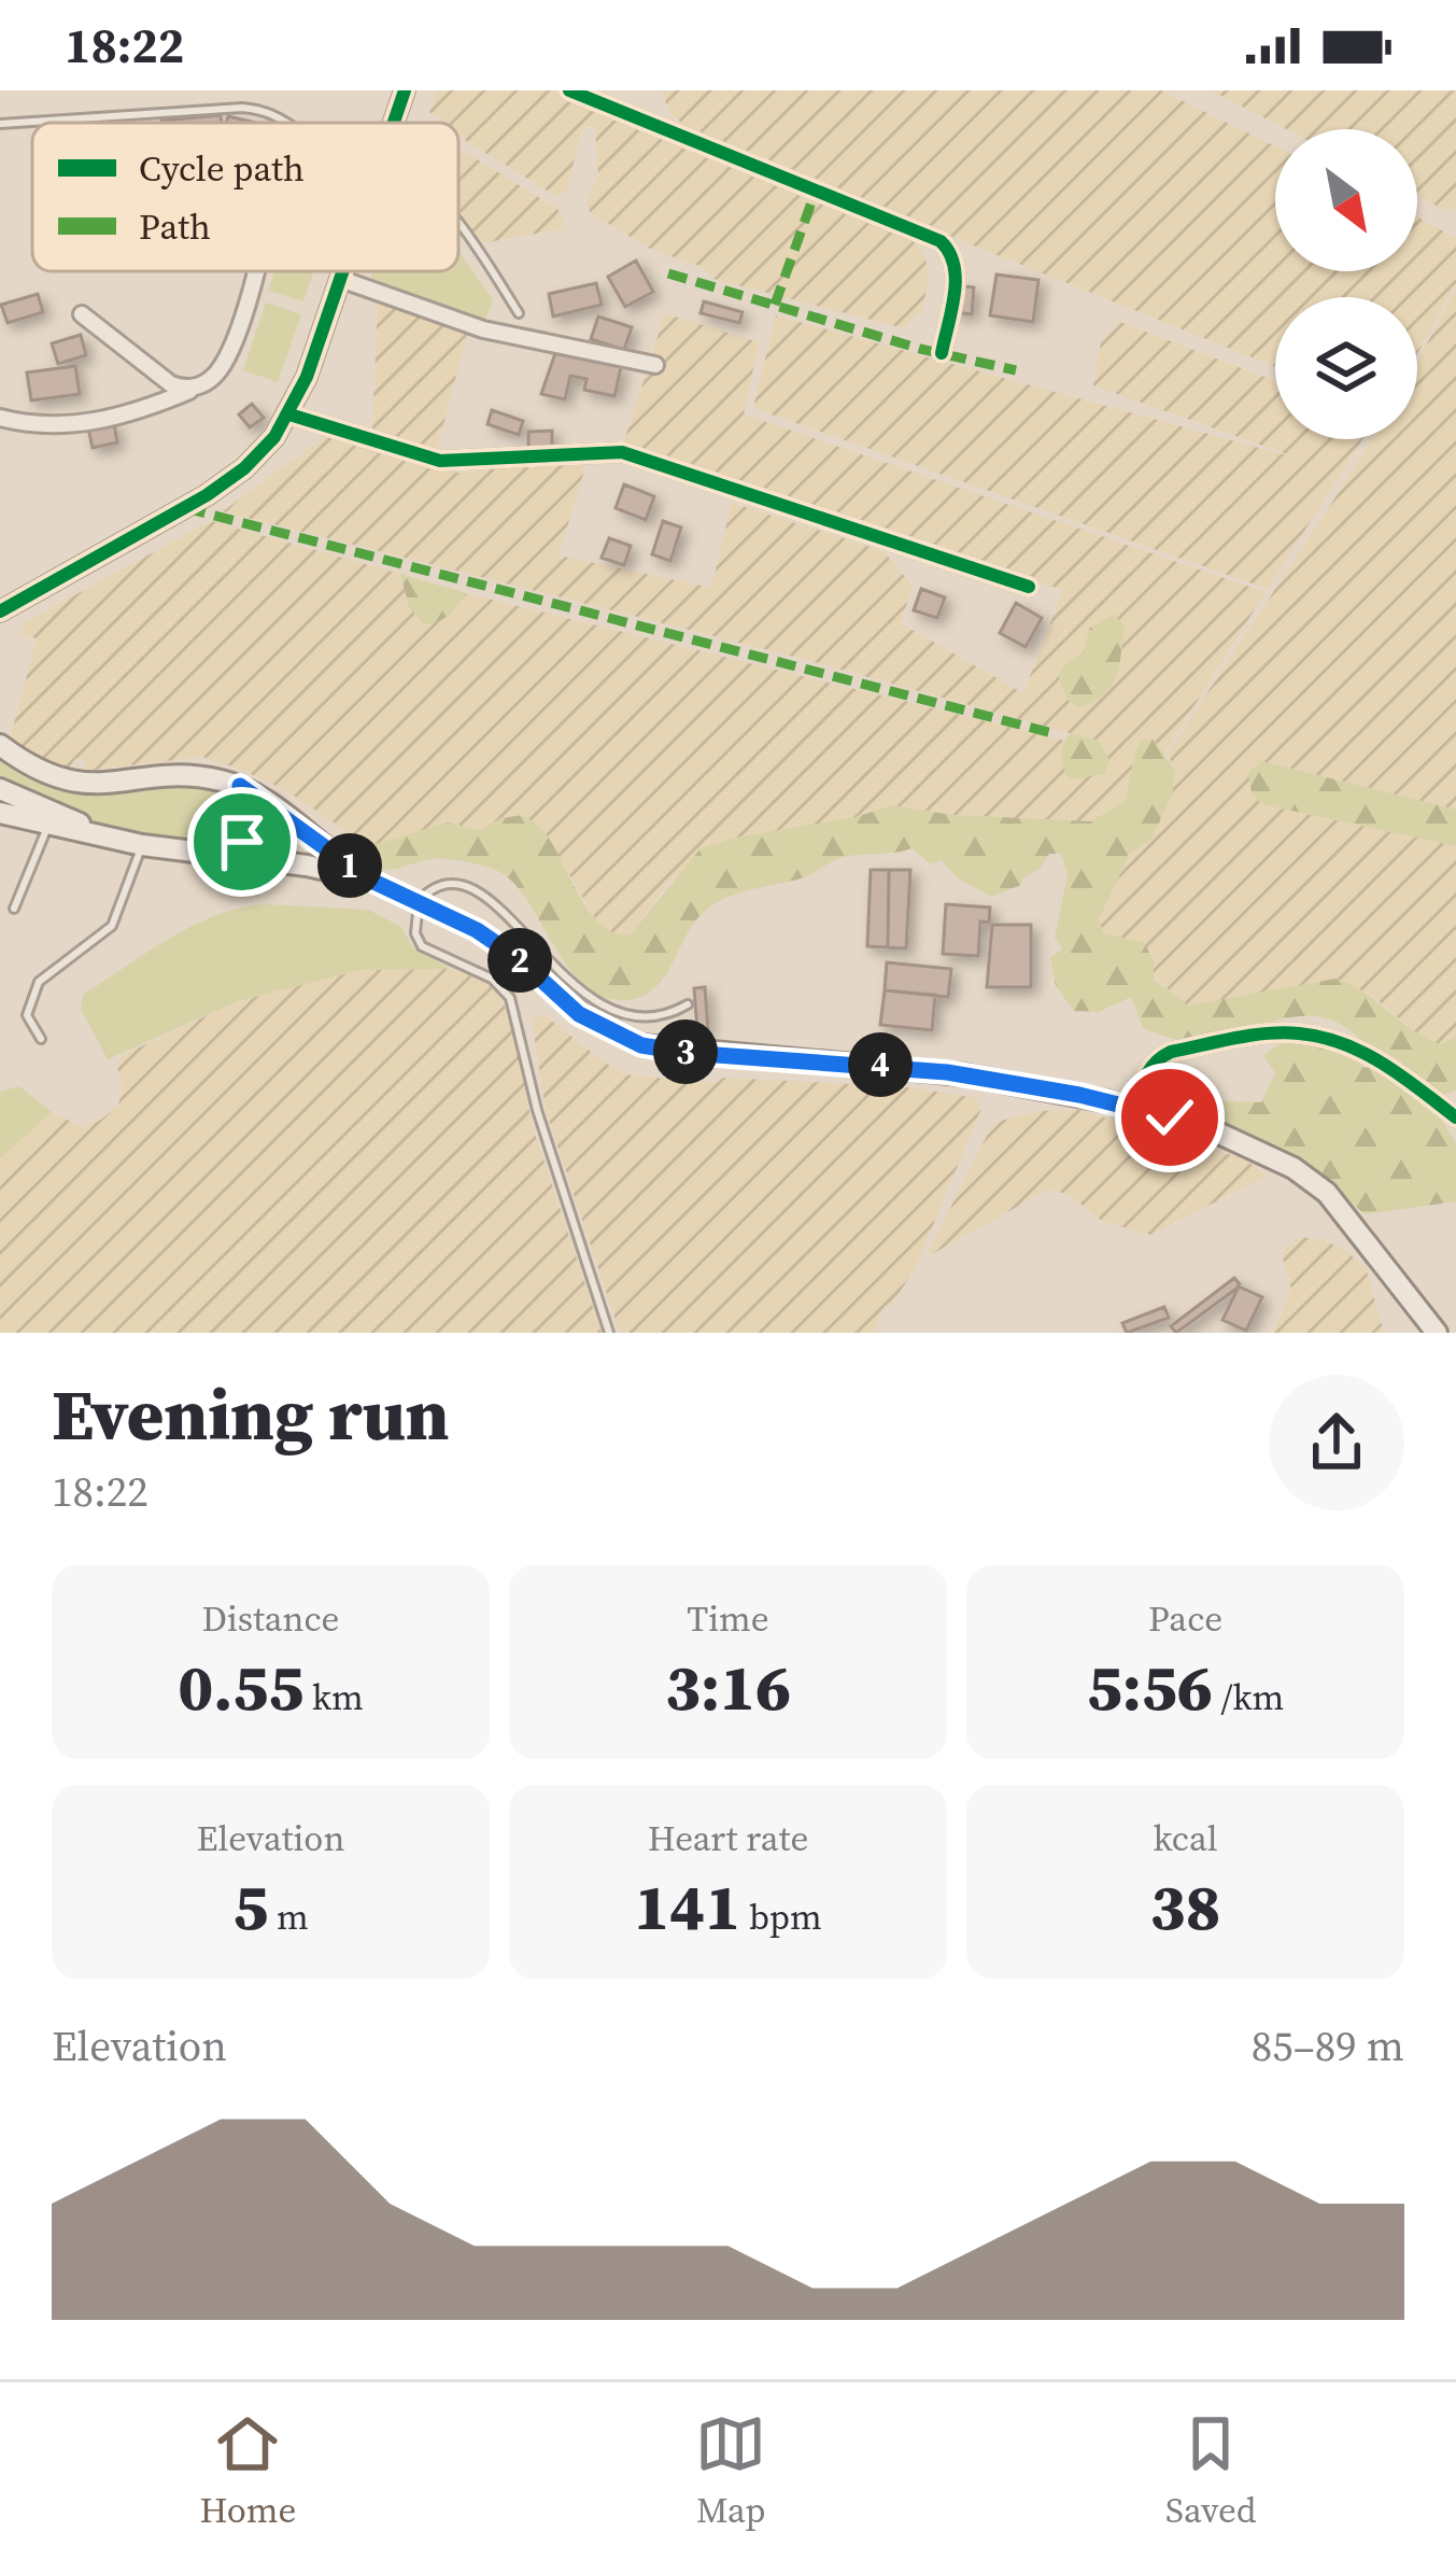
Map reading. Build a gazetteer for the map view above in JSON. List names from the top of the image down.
{
  "legend": ["Cycle path", "Path"],
  "north": "bottom right",
  "page": {
    "status": "18:22",
    "pins": [
      "1",
      "2",
      "3",
      "4"
    ],
    "heading": ["Evening run", "18:22"],
    "stats": [
      ["Distance", "0.55 km"],
      ["Time", "3:16"],
      ["Pace", "5:56 /km"],
      ["Elevation", "5 m"],
      ["Heart rate", "141 bpm"],
      ["kcal", "38"]
    ],
    "chart": ["Elevation", "85–89 m"],
    "tabs": ["Home", "Map", "Saved"]
  }
}
